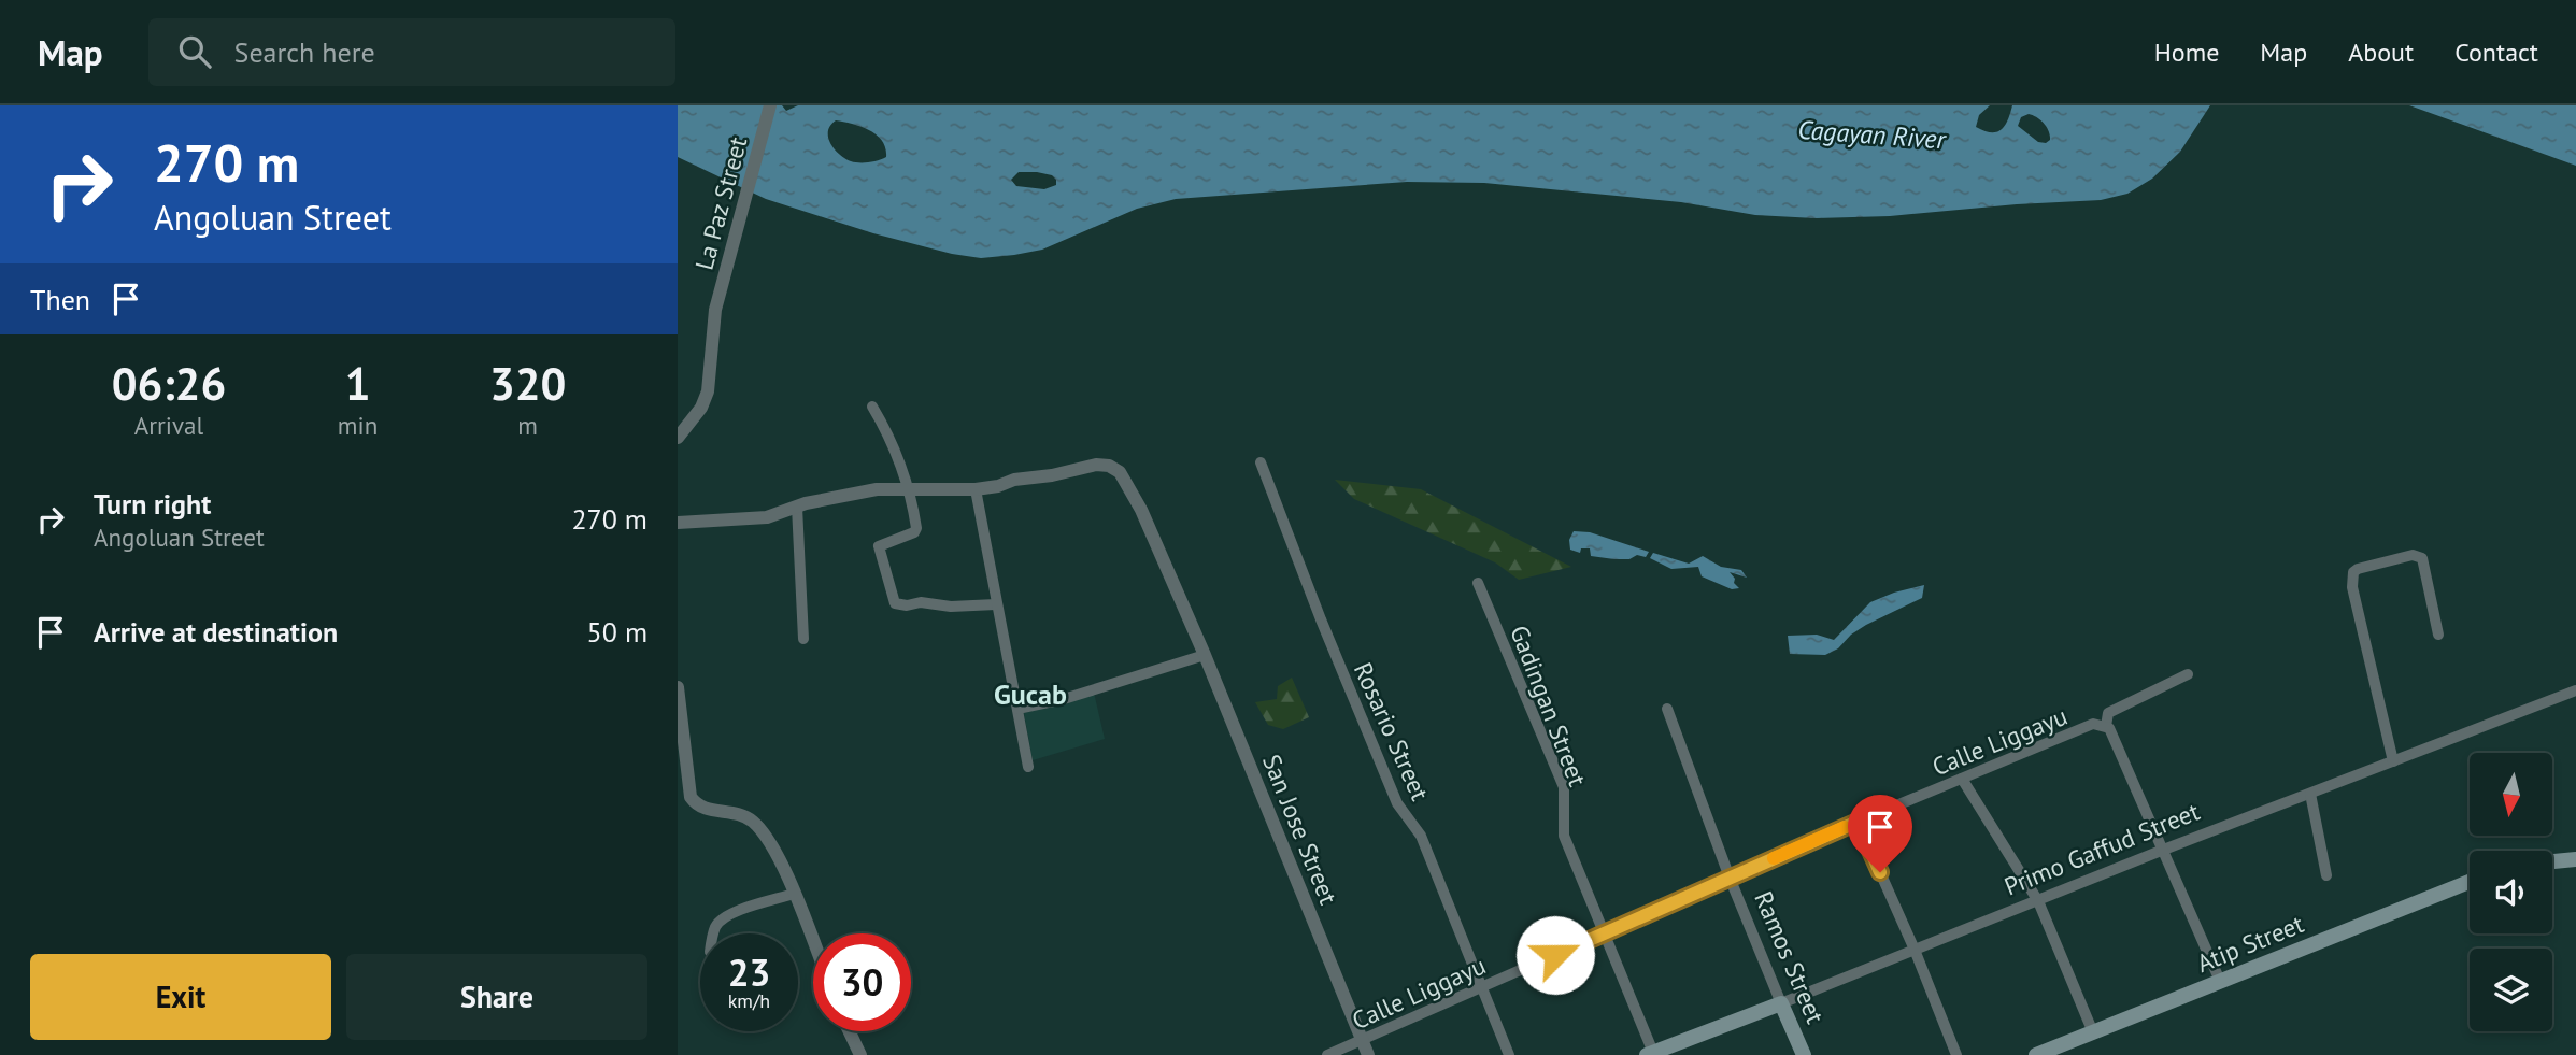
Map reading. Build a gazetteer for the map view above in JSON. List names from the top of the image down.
{
  "streets": {
    "main road": ["Primo Gaffud Street", "Atip Street", "Ramos Street"],
    "street": [
      "La Paz Street",
      "Gadingan Street",
      "Rosario Street",
      "Calle Liggayu",
      "San Jose Street"
    ]
  },
  "crossings": [
    ["Gadingan Street", "Calle Liggayu"],
    ["Gadingan Street", "Primo Gaffud Street"],
    ["Rosario Street", "Calle Liggayu"],
    ["Calle Liggayu", "San Jose Street"],
    ["Calle Liggayu", "Ramos Street"],
    ["Primo Gaffud Street", "Ramos Street"]
  ],
  "districts": ["Gucab"],
  "water": ["Cagayan River"],
  "north": "bottom",
  "page": {
    "header": "Map",
    "search": "Search here",
    "nav": [
      "Home",
      "Map",
      "About",
      "Contact"
    ],
    "turn": ["270 m", "Angoluan Street"],
    "then": "Then",
    "eta": [
      "06:26",
      "Arrival",
      "1",
      "min",
      "320",
      "m"
    ],
    "list": [
      {
        "name": "Turn right",
        "note": "Angoluan Street",
        "value": "270 m"
      },
      {
        "name": "Arrive at destination",
        "value": "50 m"
      }
    ],
    "speed": "23 km/h",
    "limit": "30",
    "buttons": ["Exit", "Share"]
  }
}
